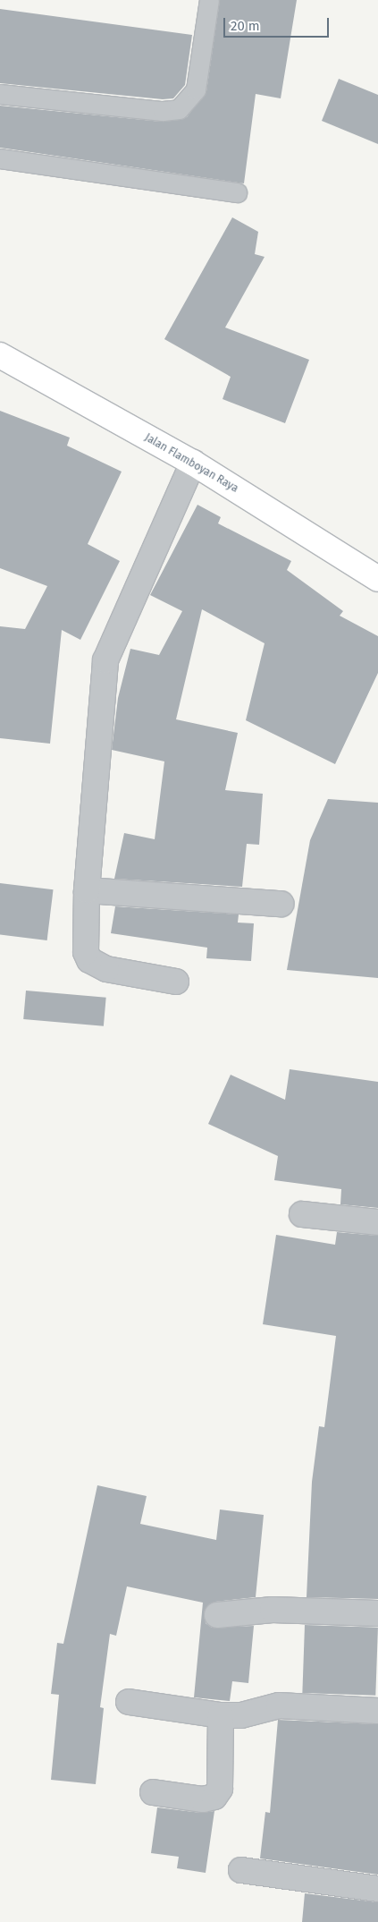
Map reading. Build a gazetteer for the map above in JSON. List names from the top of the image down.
{
  "streets": {
    "main road": ["Jalan Flamboyan Raya"]
  },
  "scale_bar": "20 m"
}
